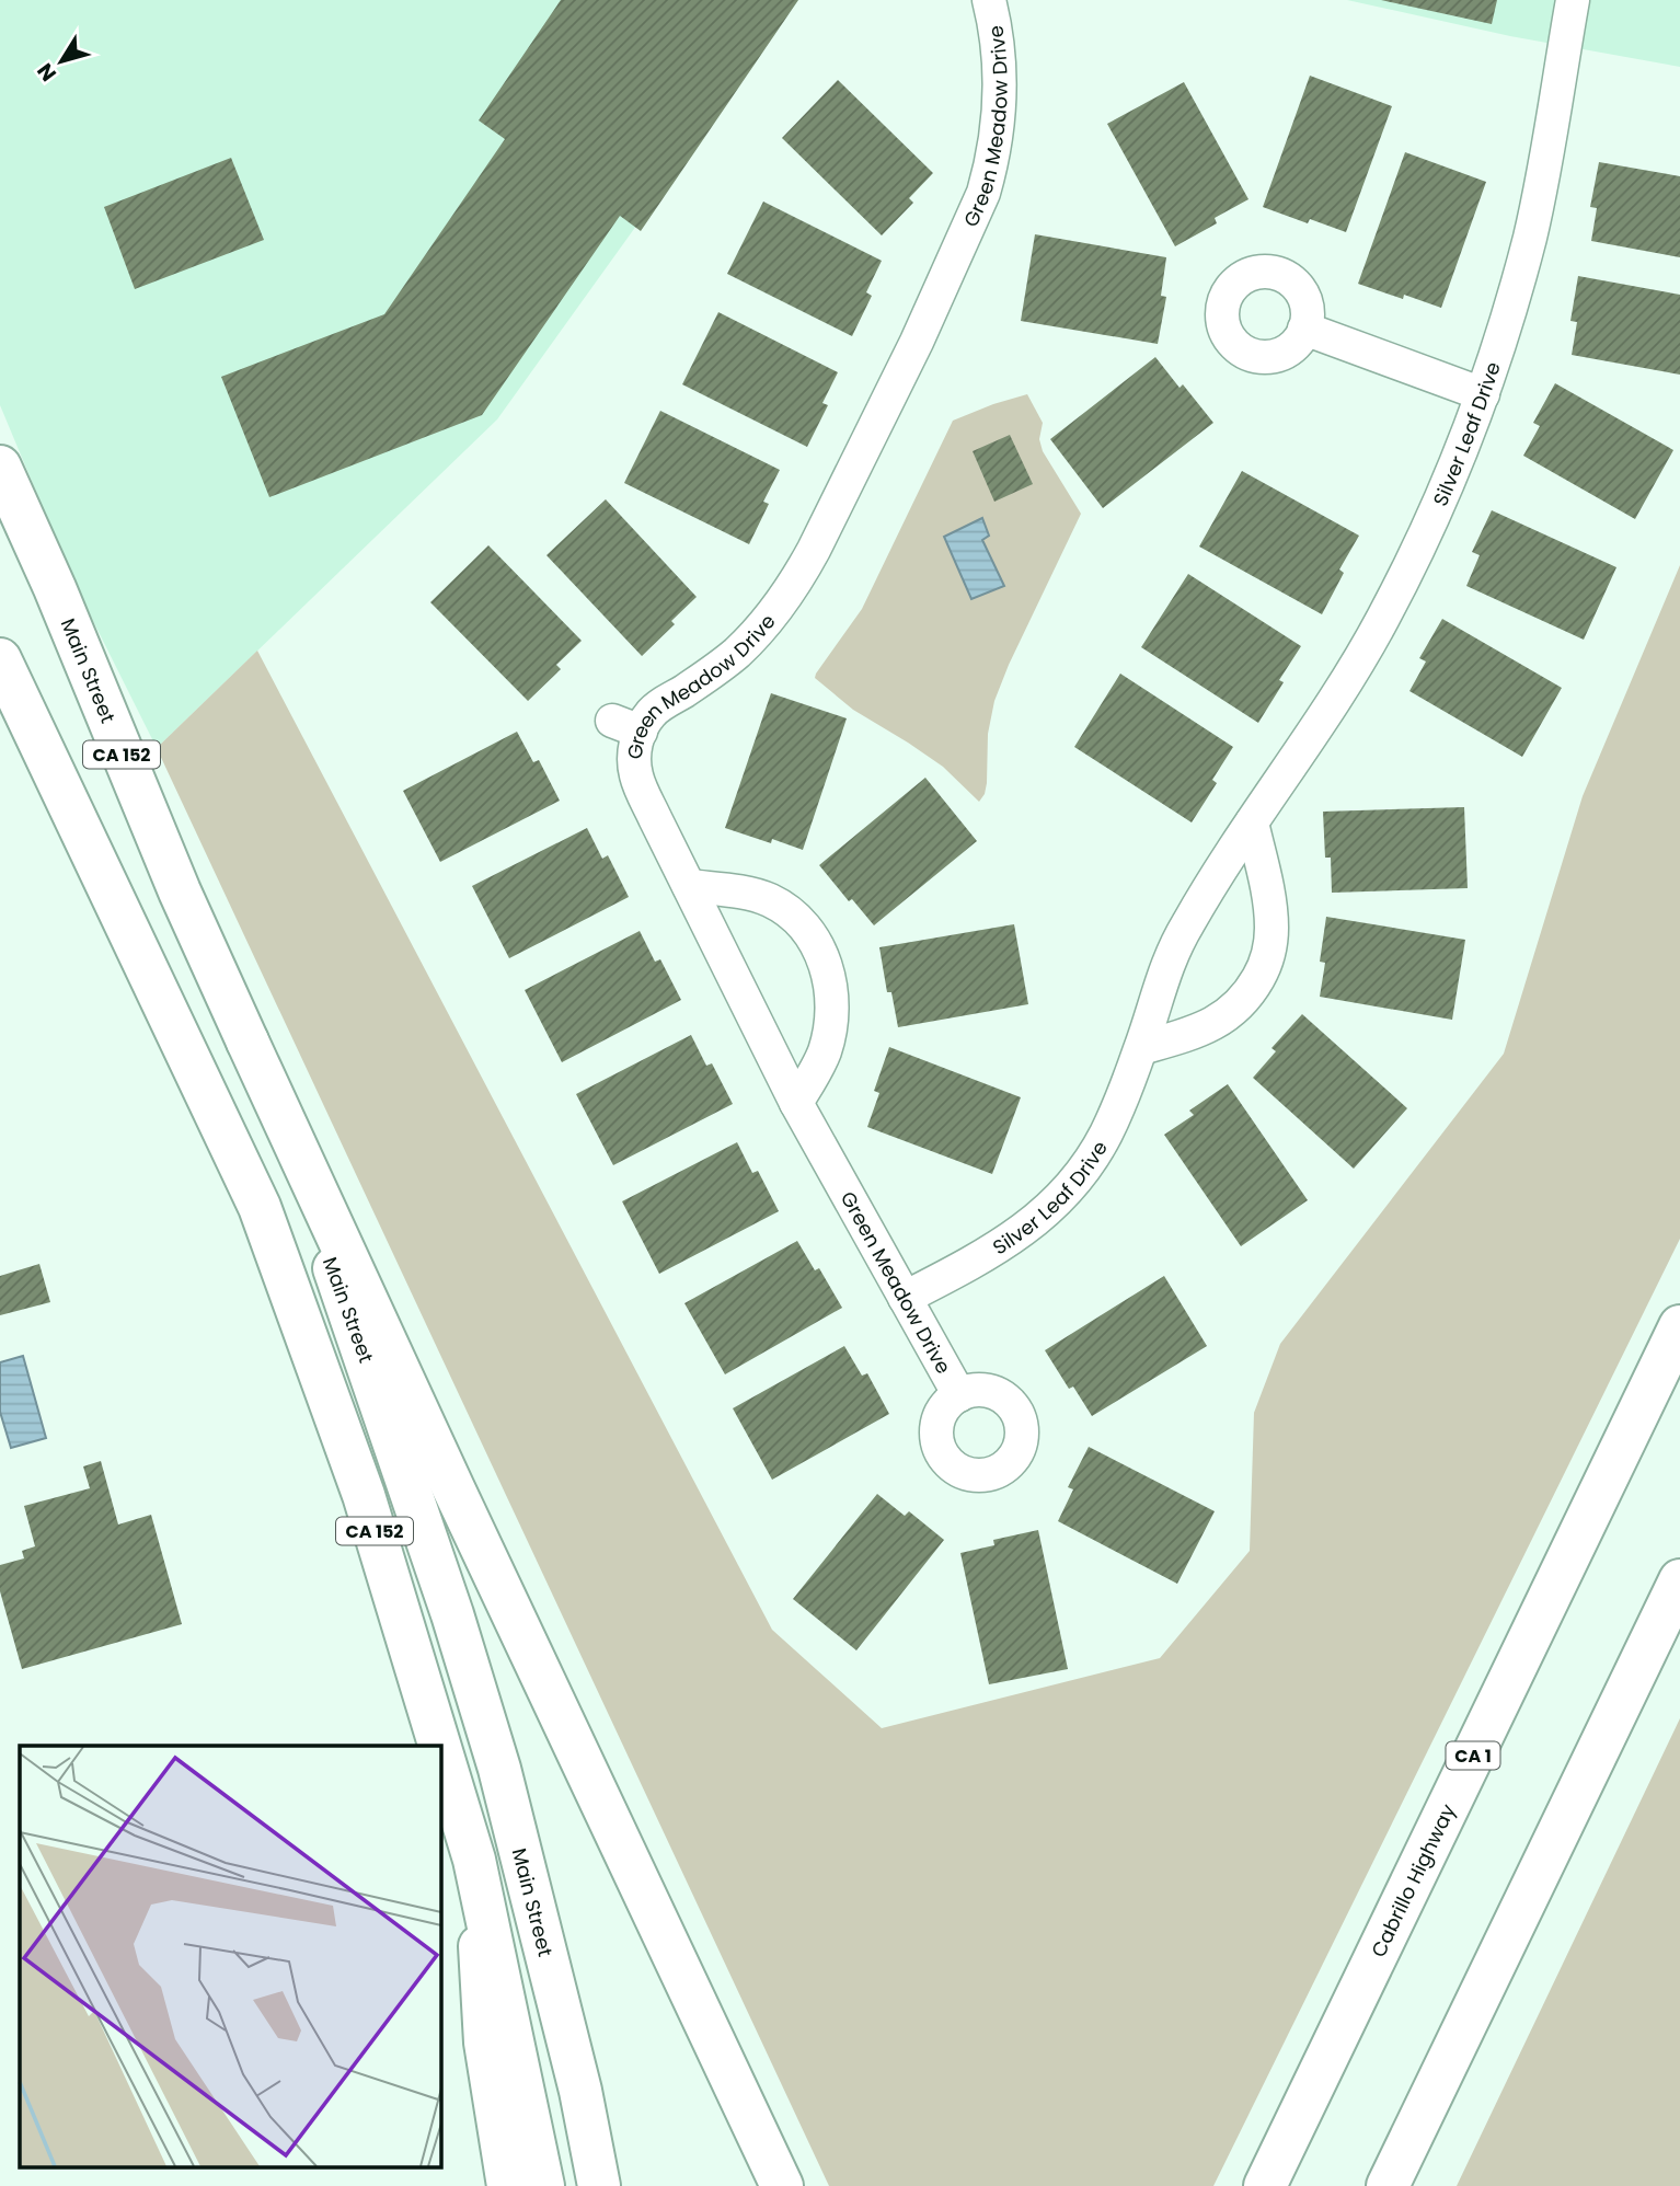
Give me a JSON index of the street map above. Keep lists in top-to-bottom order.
{
  "streets": {
    "main road": [
      "Main Street",
      "CA 152",
      "CA 1",
      "Cabrillo Highway"
    ],
    "street": ["Green Meadow Drive", "Silver Leaf Drive"]
  },
  "crossings": [
    ["Green Meadow Drive", "Silver Leaf Drive"]
  ],
  "north": "bottom left"
}
